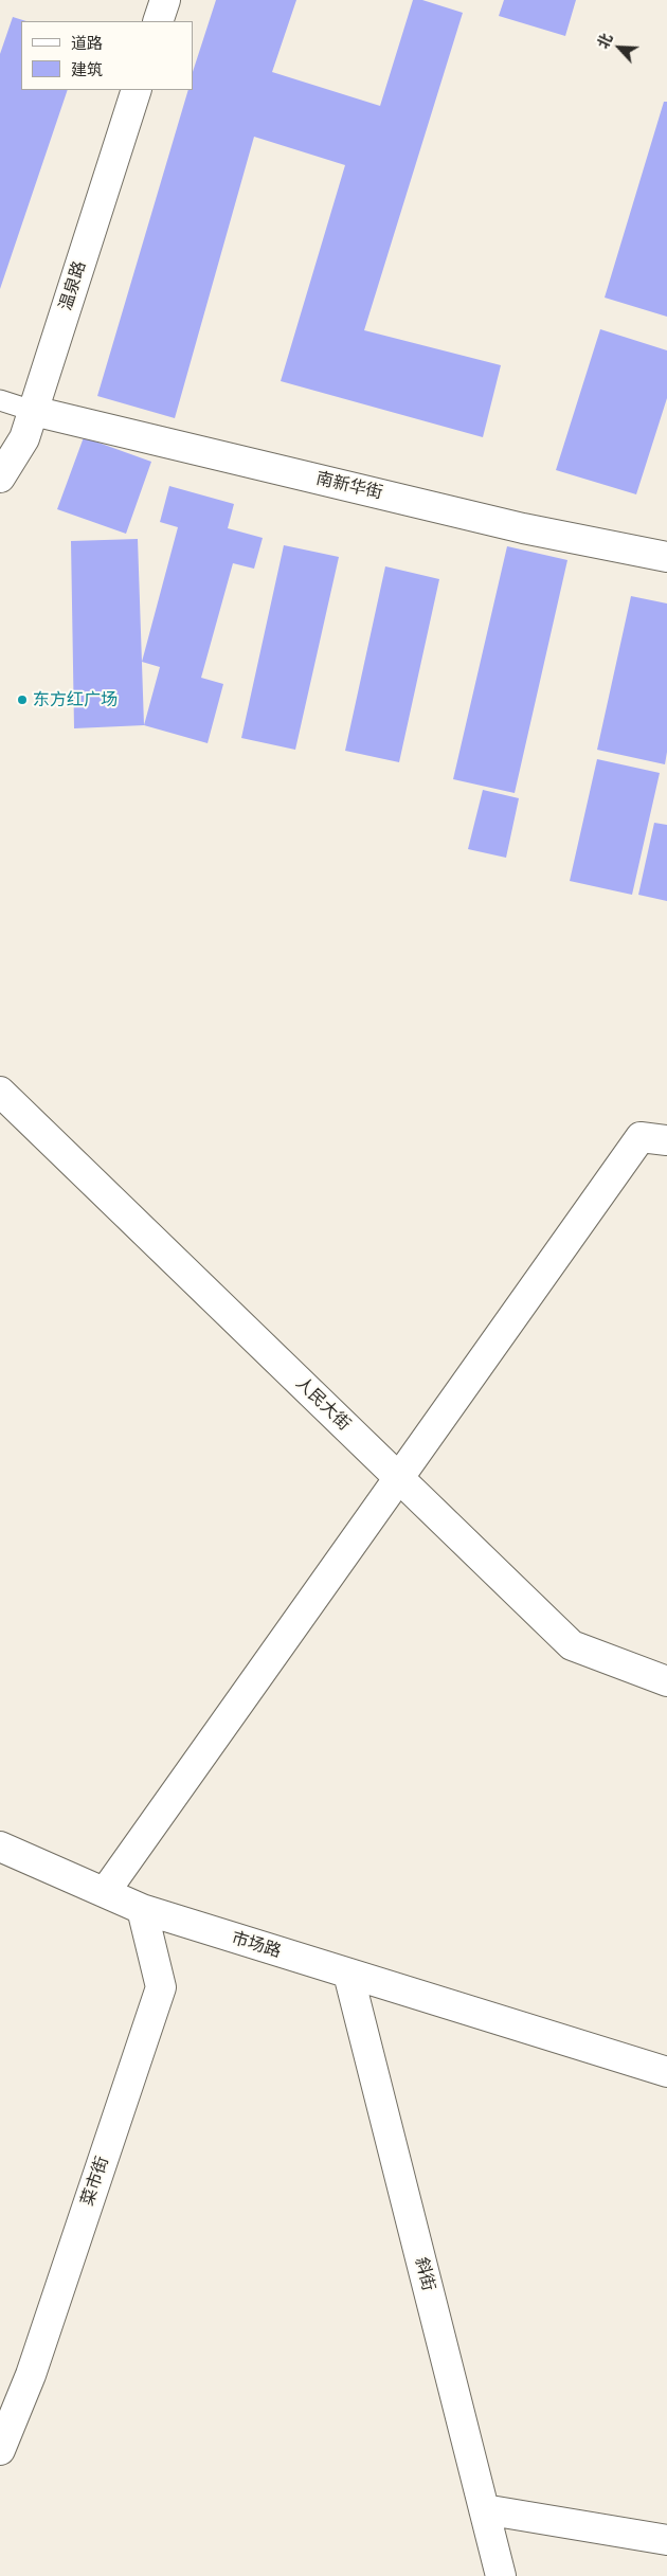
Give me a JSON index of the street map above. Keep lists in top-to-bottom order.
{
  "streets": {
    "street": [
      "温泉路",
      "南新华街",
      "人民大街",
      "市场路",
      "菜市街",
      "斜街"
    ]
  },
  "crossings": [
    ["温泉路", "南新华街"],
    ["市场路", "菜市街"],
    ["市场路", "斜街"]
  ],
  "places": ["东方红广场"],
  "legend": ["道路", "建筑"],
  "north": "top left"
}
